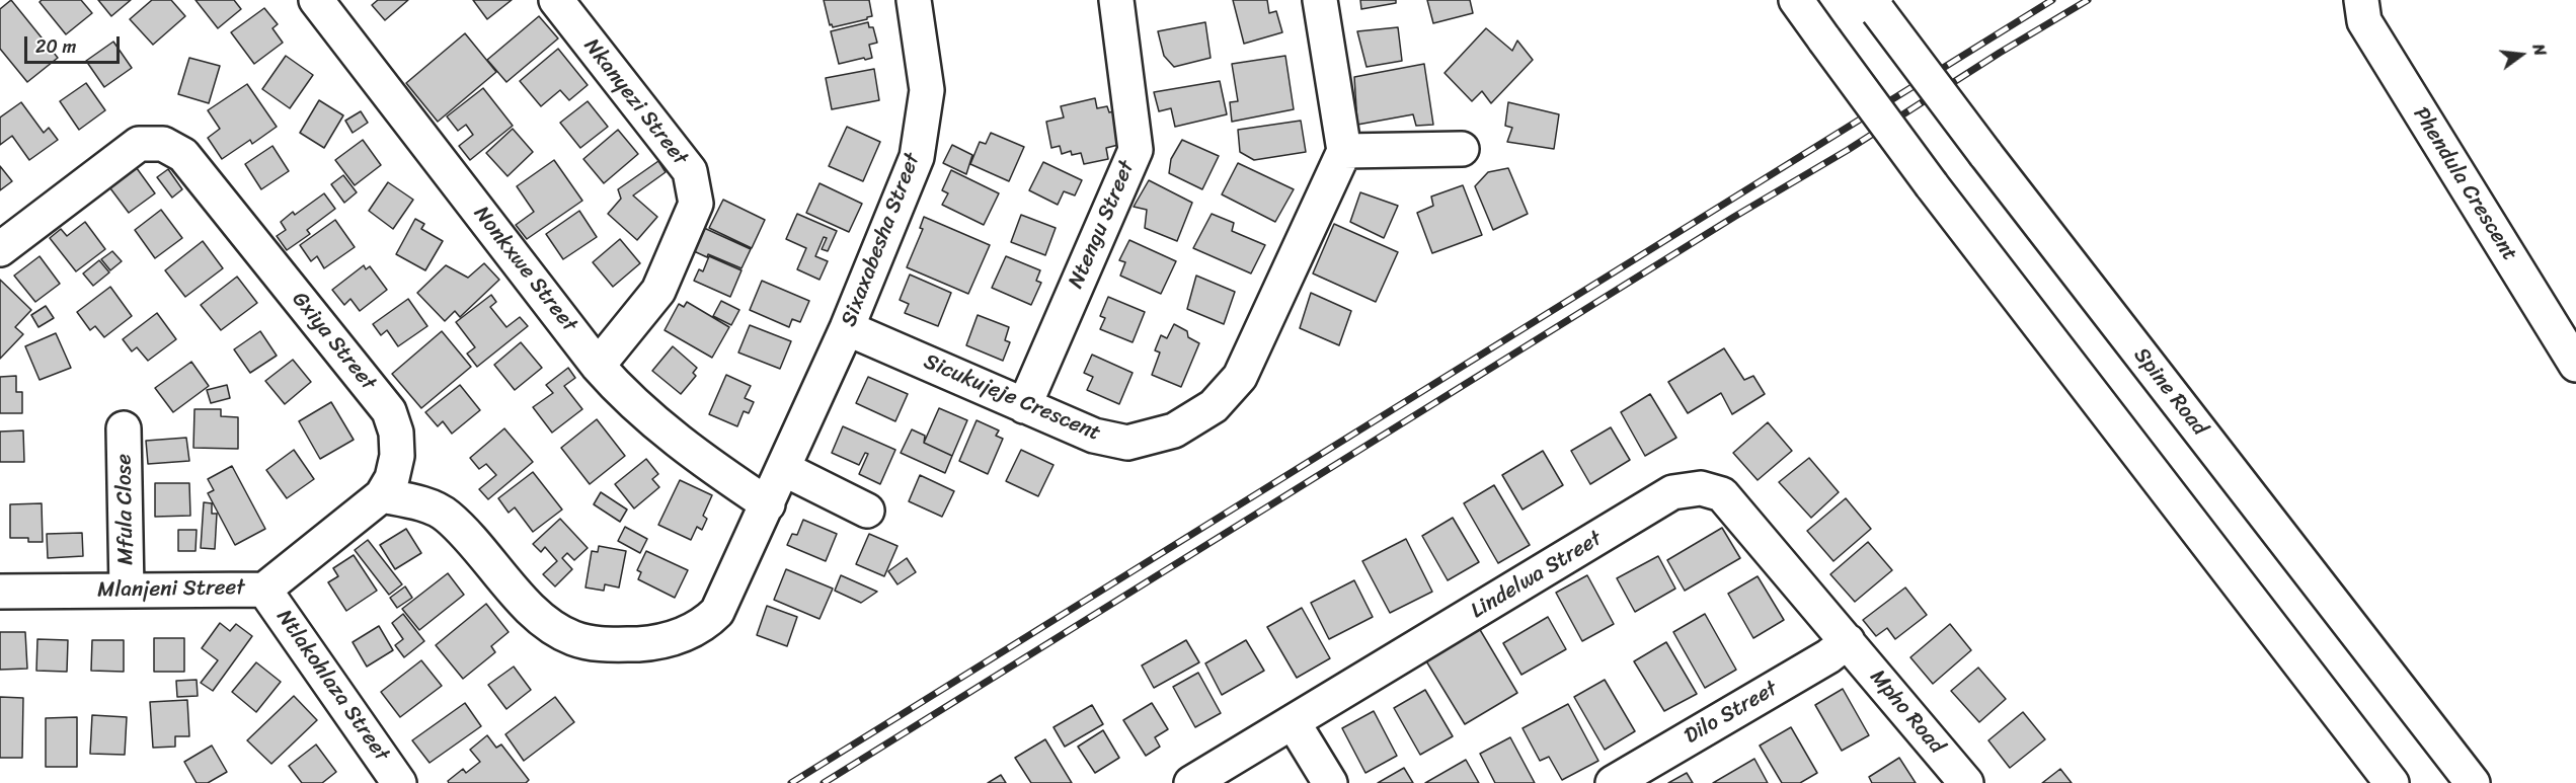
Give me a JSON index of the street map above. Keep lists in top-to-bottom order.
{
  "streets": {
    "street": [
      "Nkanyezi Street",
      "Phendula Crescent",
      "Ntengu Street",
      "Sixaxabesha Street",
      "Nonkxwe Street",
      "Gxiya Street",
      "Spine Road",
      "Sicukujeje Crescent",
      "Mfula Close",
      "Lindelwa Street",
      "Mlanjeni Street",
      "Ntlakohlaza Street",
      "Mpho Road",
      "Dilo Street"
    ]
  },
  "crossings": [
    ["Nkanyezi Street", "Nonkxwe Street"],
    ["Ntengu Street", "Sicukujeje Crescent"],
    ["Sixaxabesha Street", "Nonkxwe Street"],
    ["Sixaxabesha Street", "Gxiya Street"],
    ["Sixaxabesha Street", "Sicukujeje Crescent"],
    ["Sixaxabesha Street", "Mlanjeni Street"],
    ["Gxiya Street", "Mlanjeni Street"],
    ["Mfula Close", "Mlanjeni Street"],
    ["Lindelwa Street", "Mpho Road"],
    ["Lindelwa Street", "Dilo Street"],
    ["Mlanjeni Street", "Ntlakohlaza Street"],
    ["Mpho Road", "Dilo Street"]
  ],
  "scale_bar": "20 m",
  "north": "right"
}
